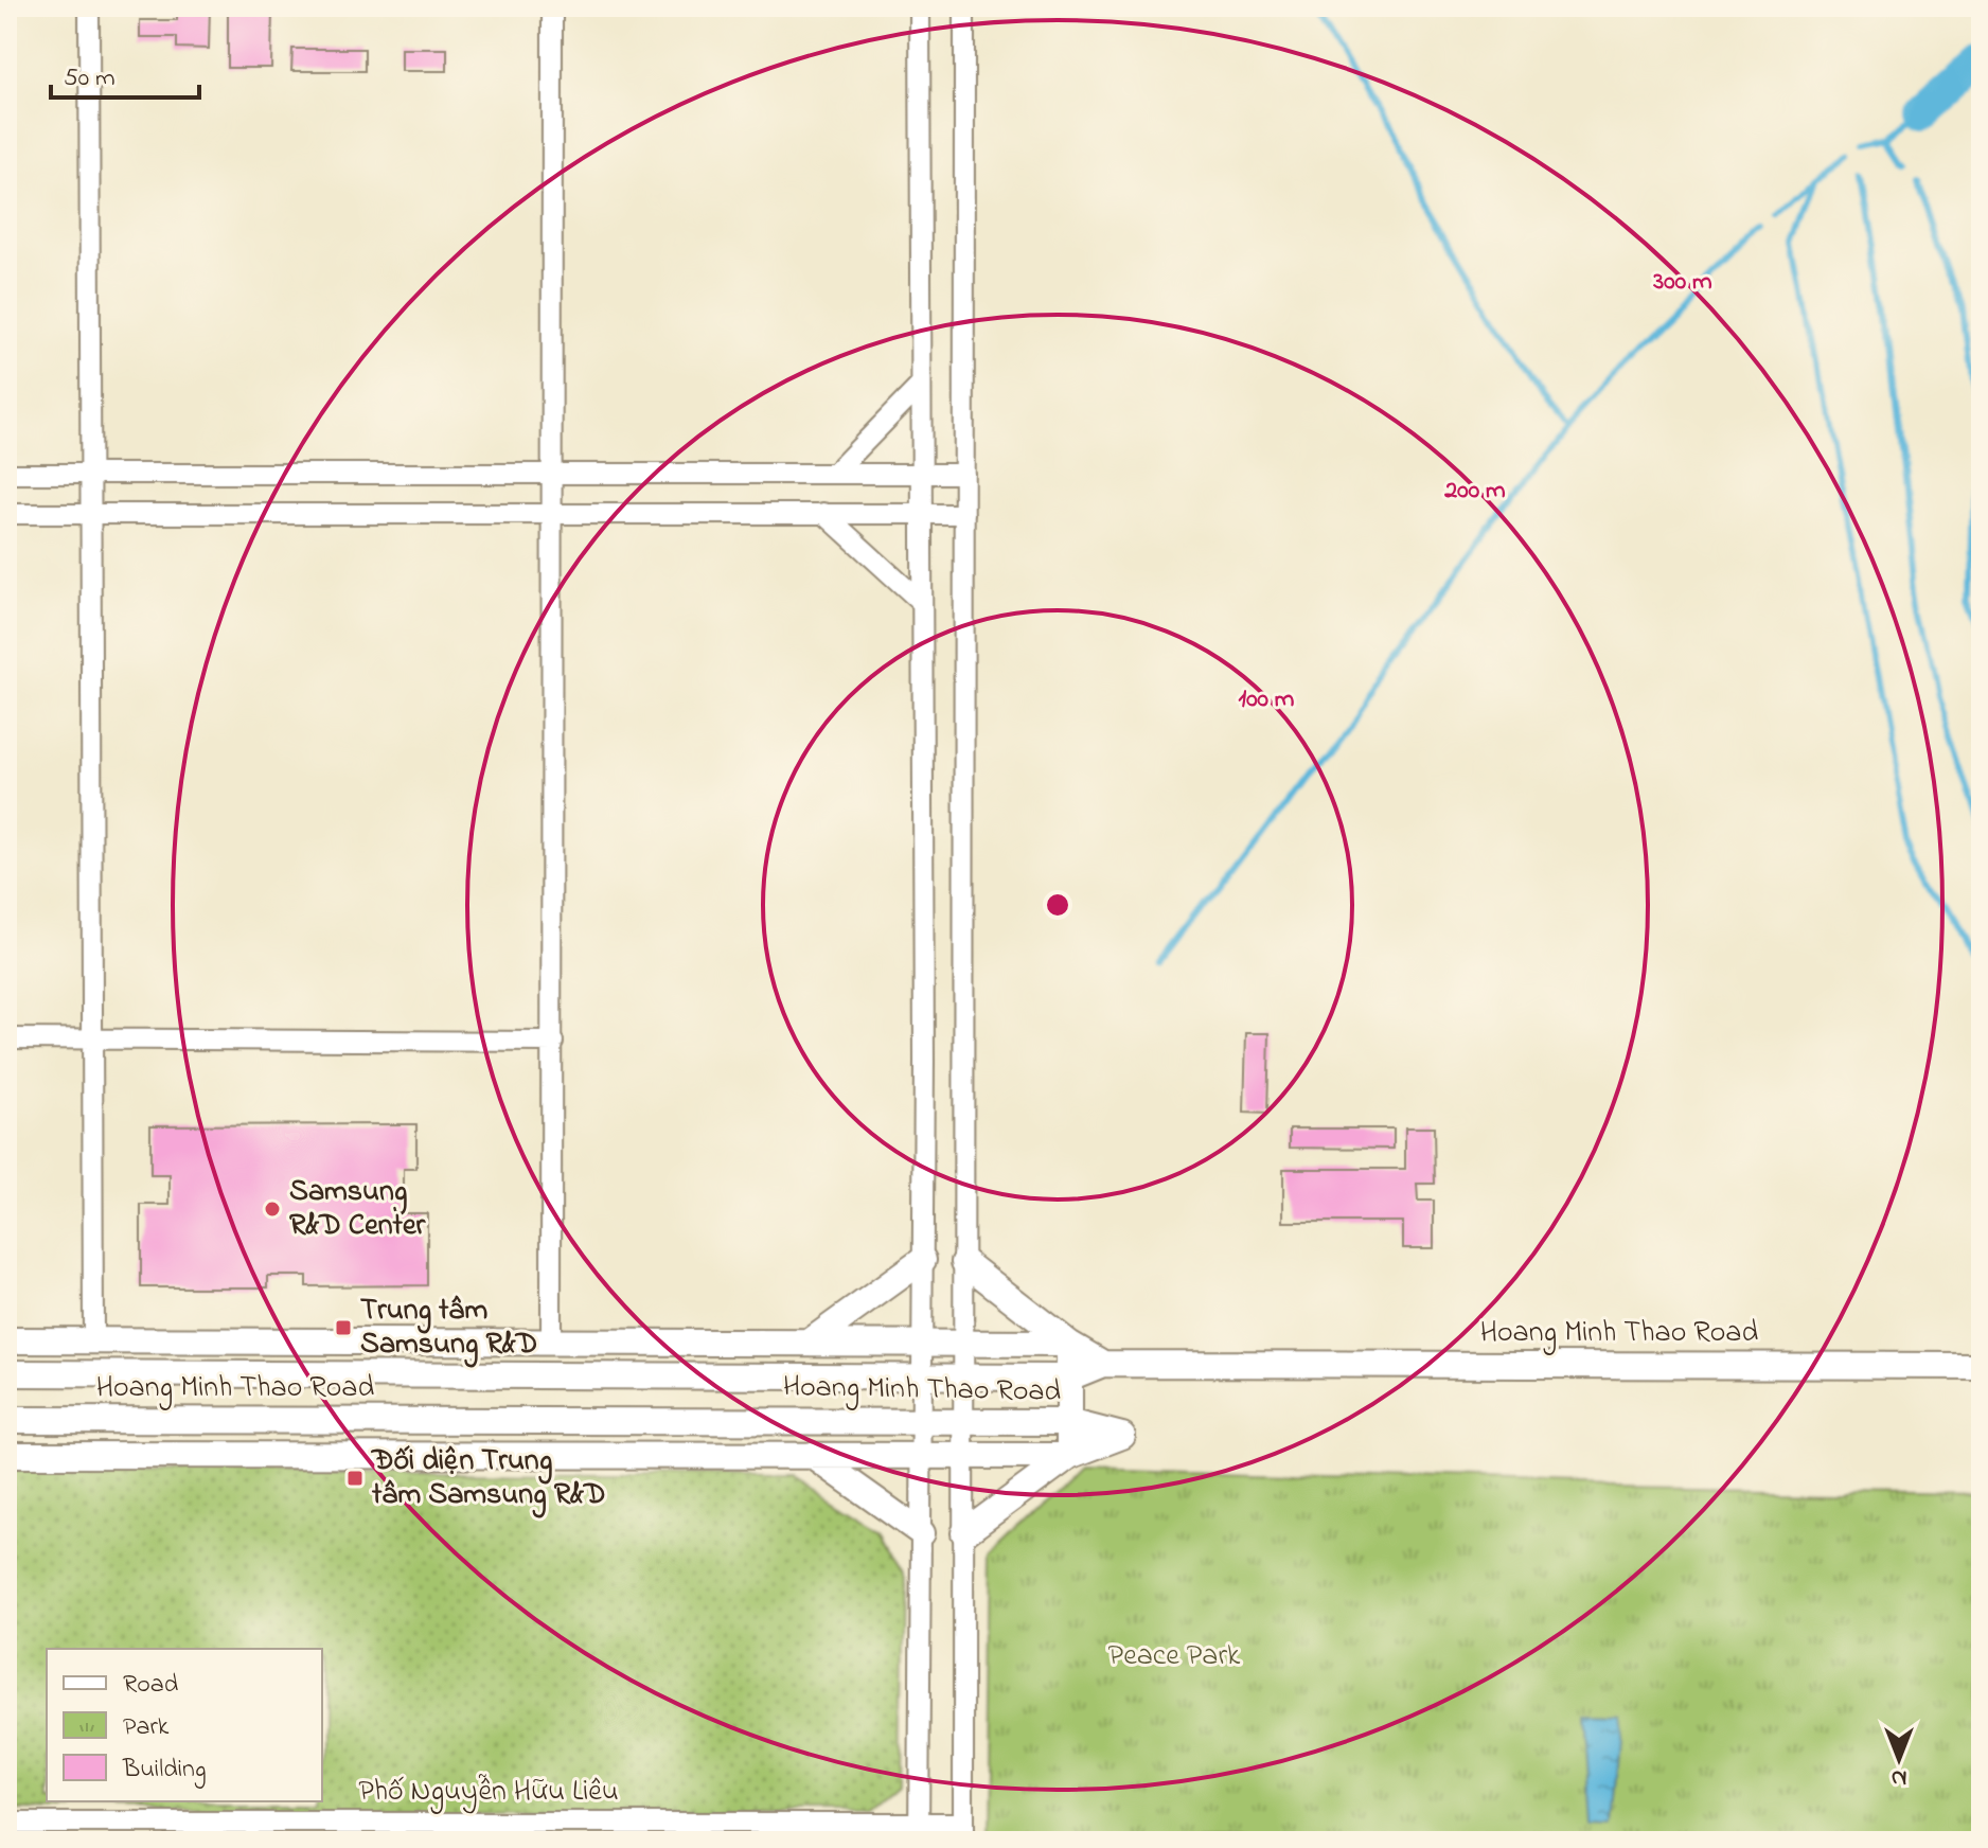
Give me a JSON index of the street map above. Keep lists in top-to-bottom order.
{
  "streets": {
    "main road": ["Hoang Minh Thao Road"],
    "street": ["Phố Nguyễn Hữu Liêu"]
  },
  "parks": ["Peace Park"],
  "places": {
    "other": ["Samsung R&D Center"],
    "transit": ["Trung tâm Samsung R&D", "Đối diện Trung tâm Samsung R&D"]
  },
  "legend": ["Road", "Park", "Building"],
  "scale_bar": "50 m",
  "north": "bottom",
  "rings": ["300 m", "200 m", "100 m"]
}
